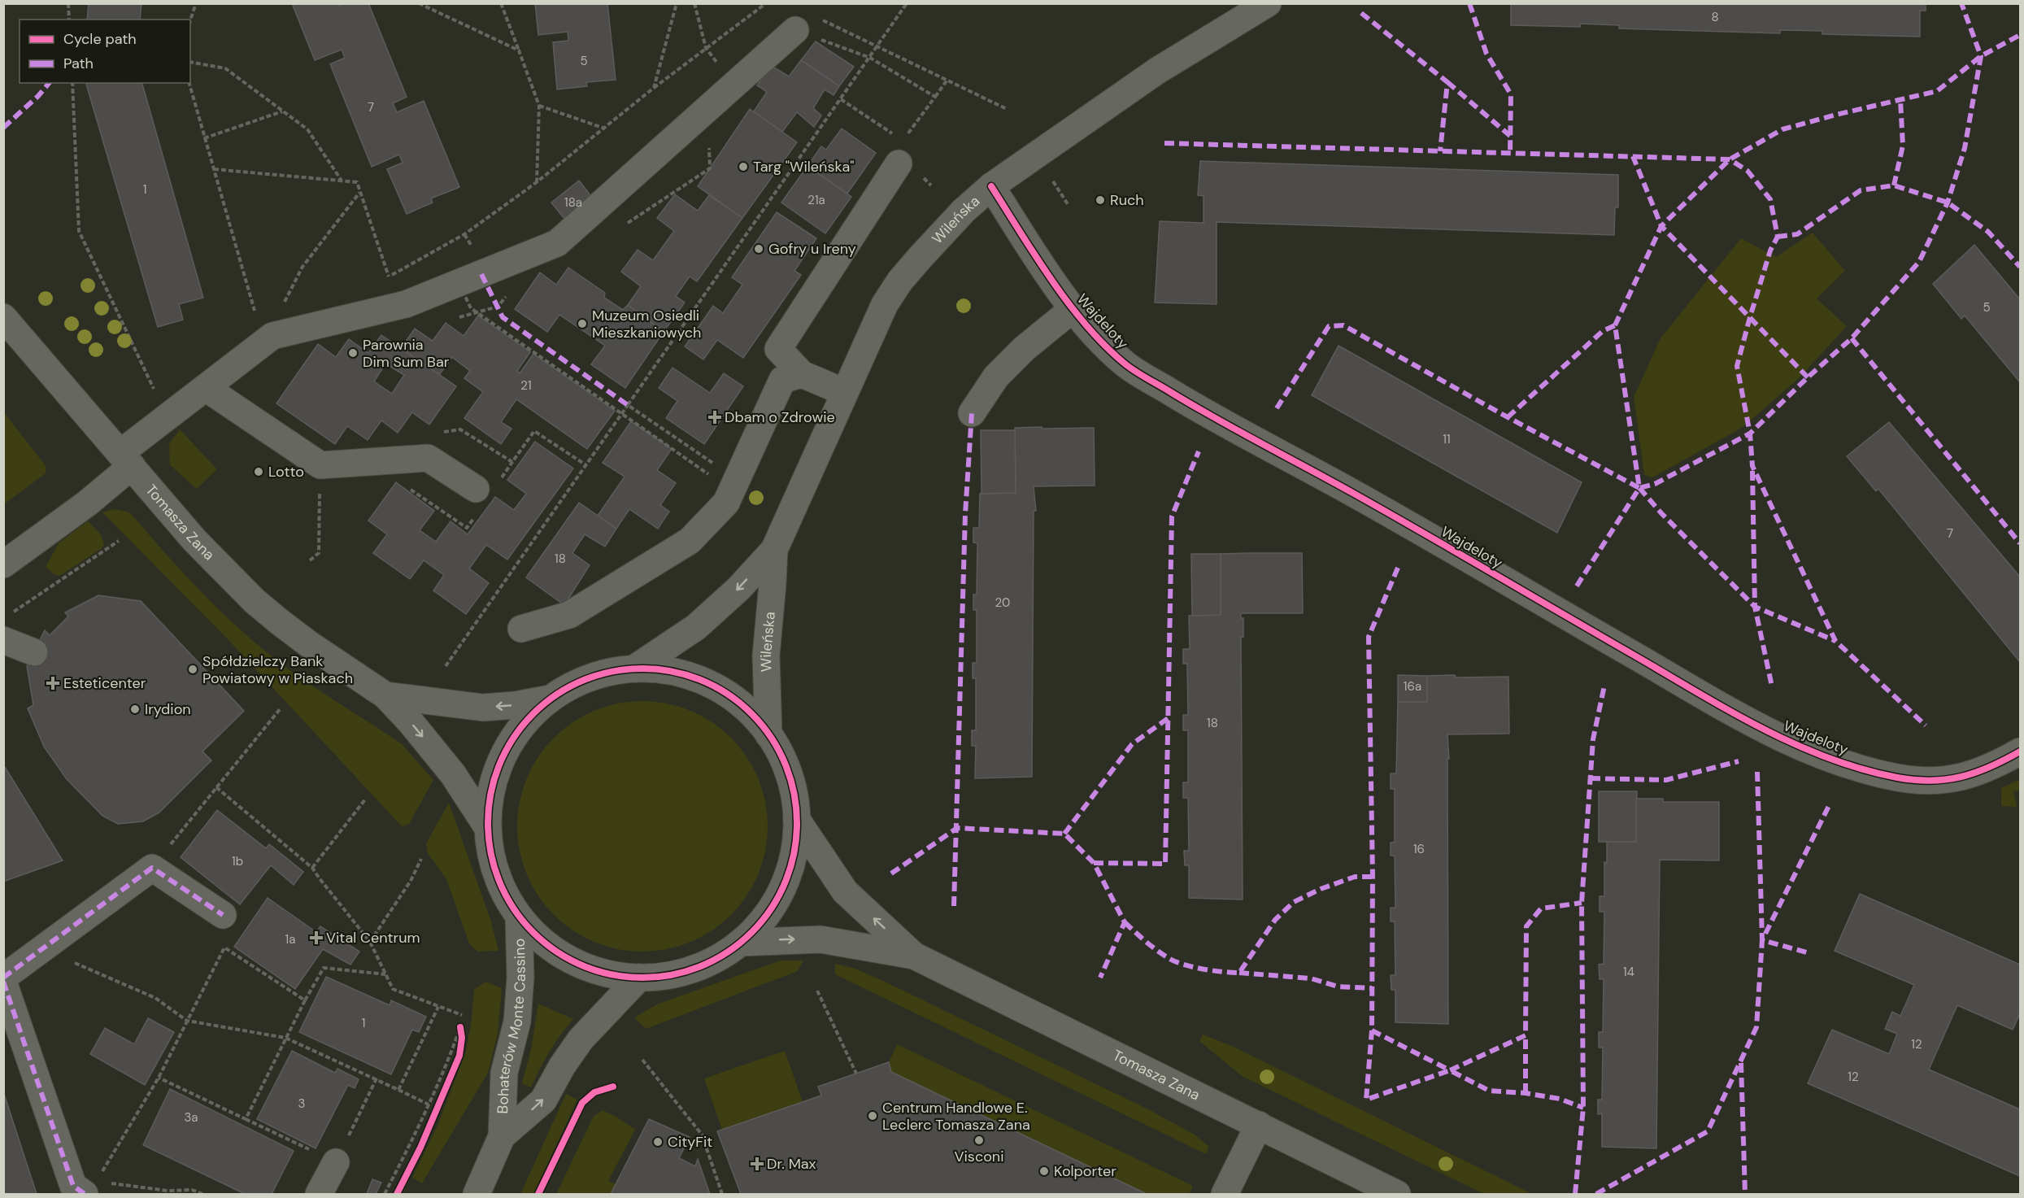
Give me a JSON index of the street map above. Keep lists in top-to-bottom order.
{
  "streets": {
    "street": [
      "Wileńska",
      "Wajdeloty",
      "Tomasza Zana",
      "Bohaterów Monte Cassino"
    ]
  },
  "crossings": [
    ["Wileńska", "Wajdeloty"]
  ],
  "one_way": ["Bohaterów Monte Cassino"],
  "places": {
    "other": [
      "Targ \"Wileńska\"",
      "Ruch",
      "Gofry u Ireny",
      "Muzeum Osiedli Mieszkaniowych",
      "Parownia Dim Sum Bar",
      "Lotto",
      "Spółdzielczy Bank Powiatowy w Piaskach",
      "Irydion",
      "Centrum Handlowe E. Leclerc Tomasza Zana",
      "Visconi",
      "CityFit",
      "Kolporter"
    ],
    "health": [
      "Dbam o Zdrowie",
      "Esteticenter",
      "Vital Centrum",
      "Dr. Max"
    ]
  },
  "house_numbers": [
    "8",
    "5",
    "7",
    "1",
    "21a",
    "18a",
    "5",
    "21",
    "11",
    "7",
    "18",
    "20",
    "16a",
    "18",
    "16",
    "1b",
    "1a",
    "14",
    "1",
    "12",
    "12",
    "3",
    "3a"
  ],
  "legend": ["Cycle path", "Path"]
}
